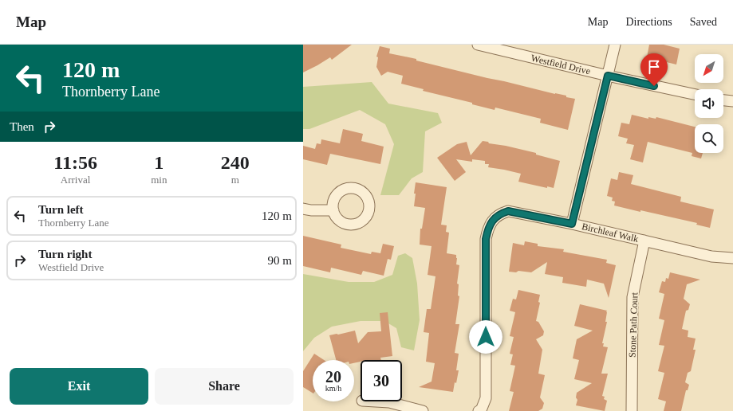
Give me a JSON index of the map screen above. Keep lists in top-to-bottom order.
{
  "streets": {
    "street": ["Westfield Drive", "Birchleaf Walk", "Stone Path Court"]
  },
  "crossings": [
    ["Birchleaf Walk", "Stone Path Court"]
  ],
  "north": "bottom left",
  "page": {
    "header": "Map",
    "nav": ["Map", "Directions", "Saved"],
    "turn": ["120 m", "Thornberry Lane"],
    "then": "Then",
    "eta": [
      "11:56",
      "Arrival",
      "1",
      "min",
      "240",
      "m"
    ],
    "list": [
      {
        "name": "Turn left",
        "note": "Thornberry Lane",
        "value": "120 m"
      },
      {
        "name": "Turn right",
        "note": "Westfield Drive",
        "value": "90 m"
      }
    ],
    "speed": "20 km/h",
    "limit": "30",
    "buttons": ["Exit", "Share"]
  }
}
